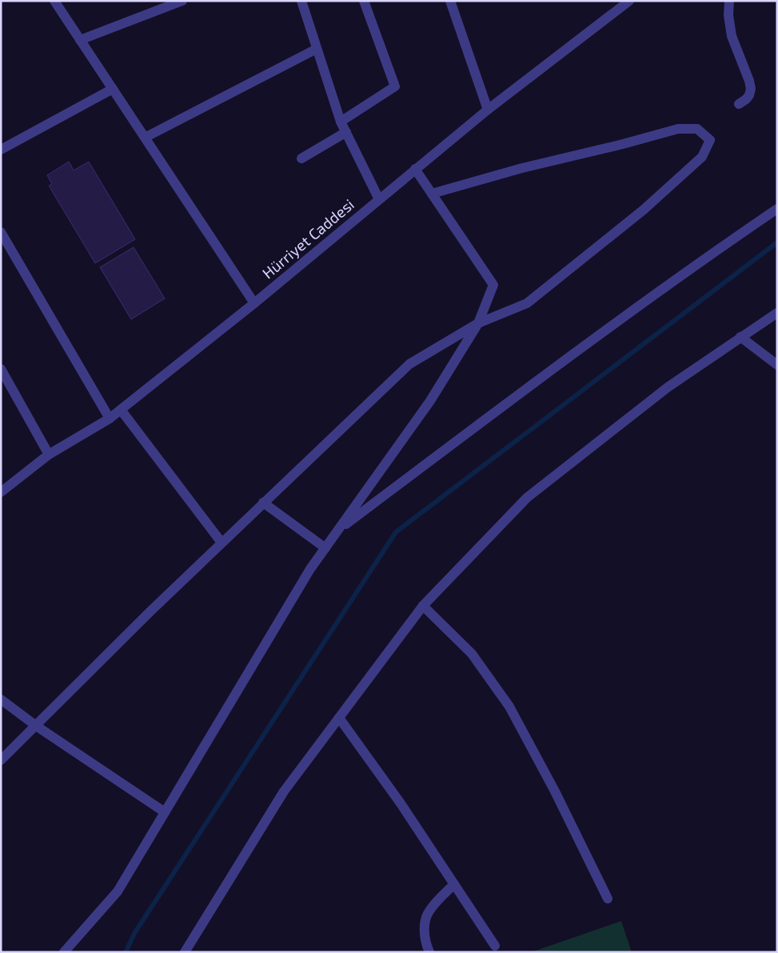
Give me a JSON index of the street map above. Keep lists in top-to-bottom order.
{
  "streets": {
    "street": ["Hürriyet Caddesi"]
  }
}
